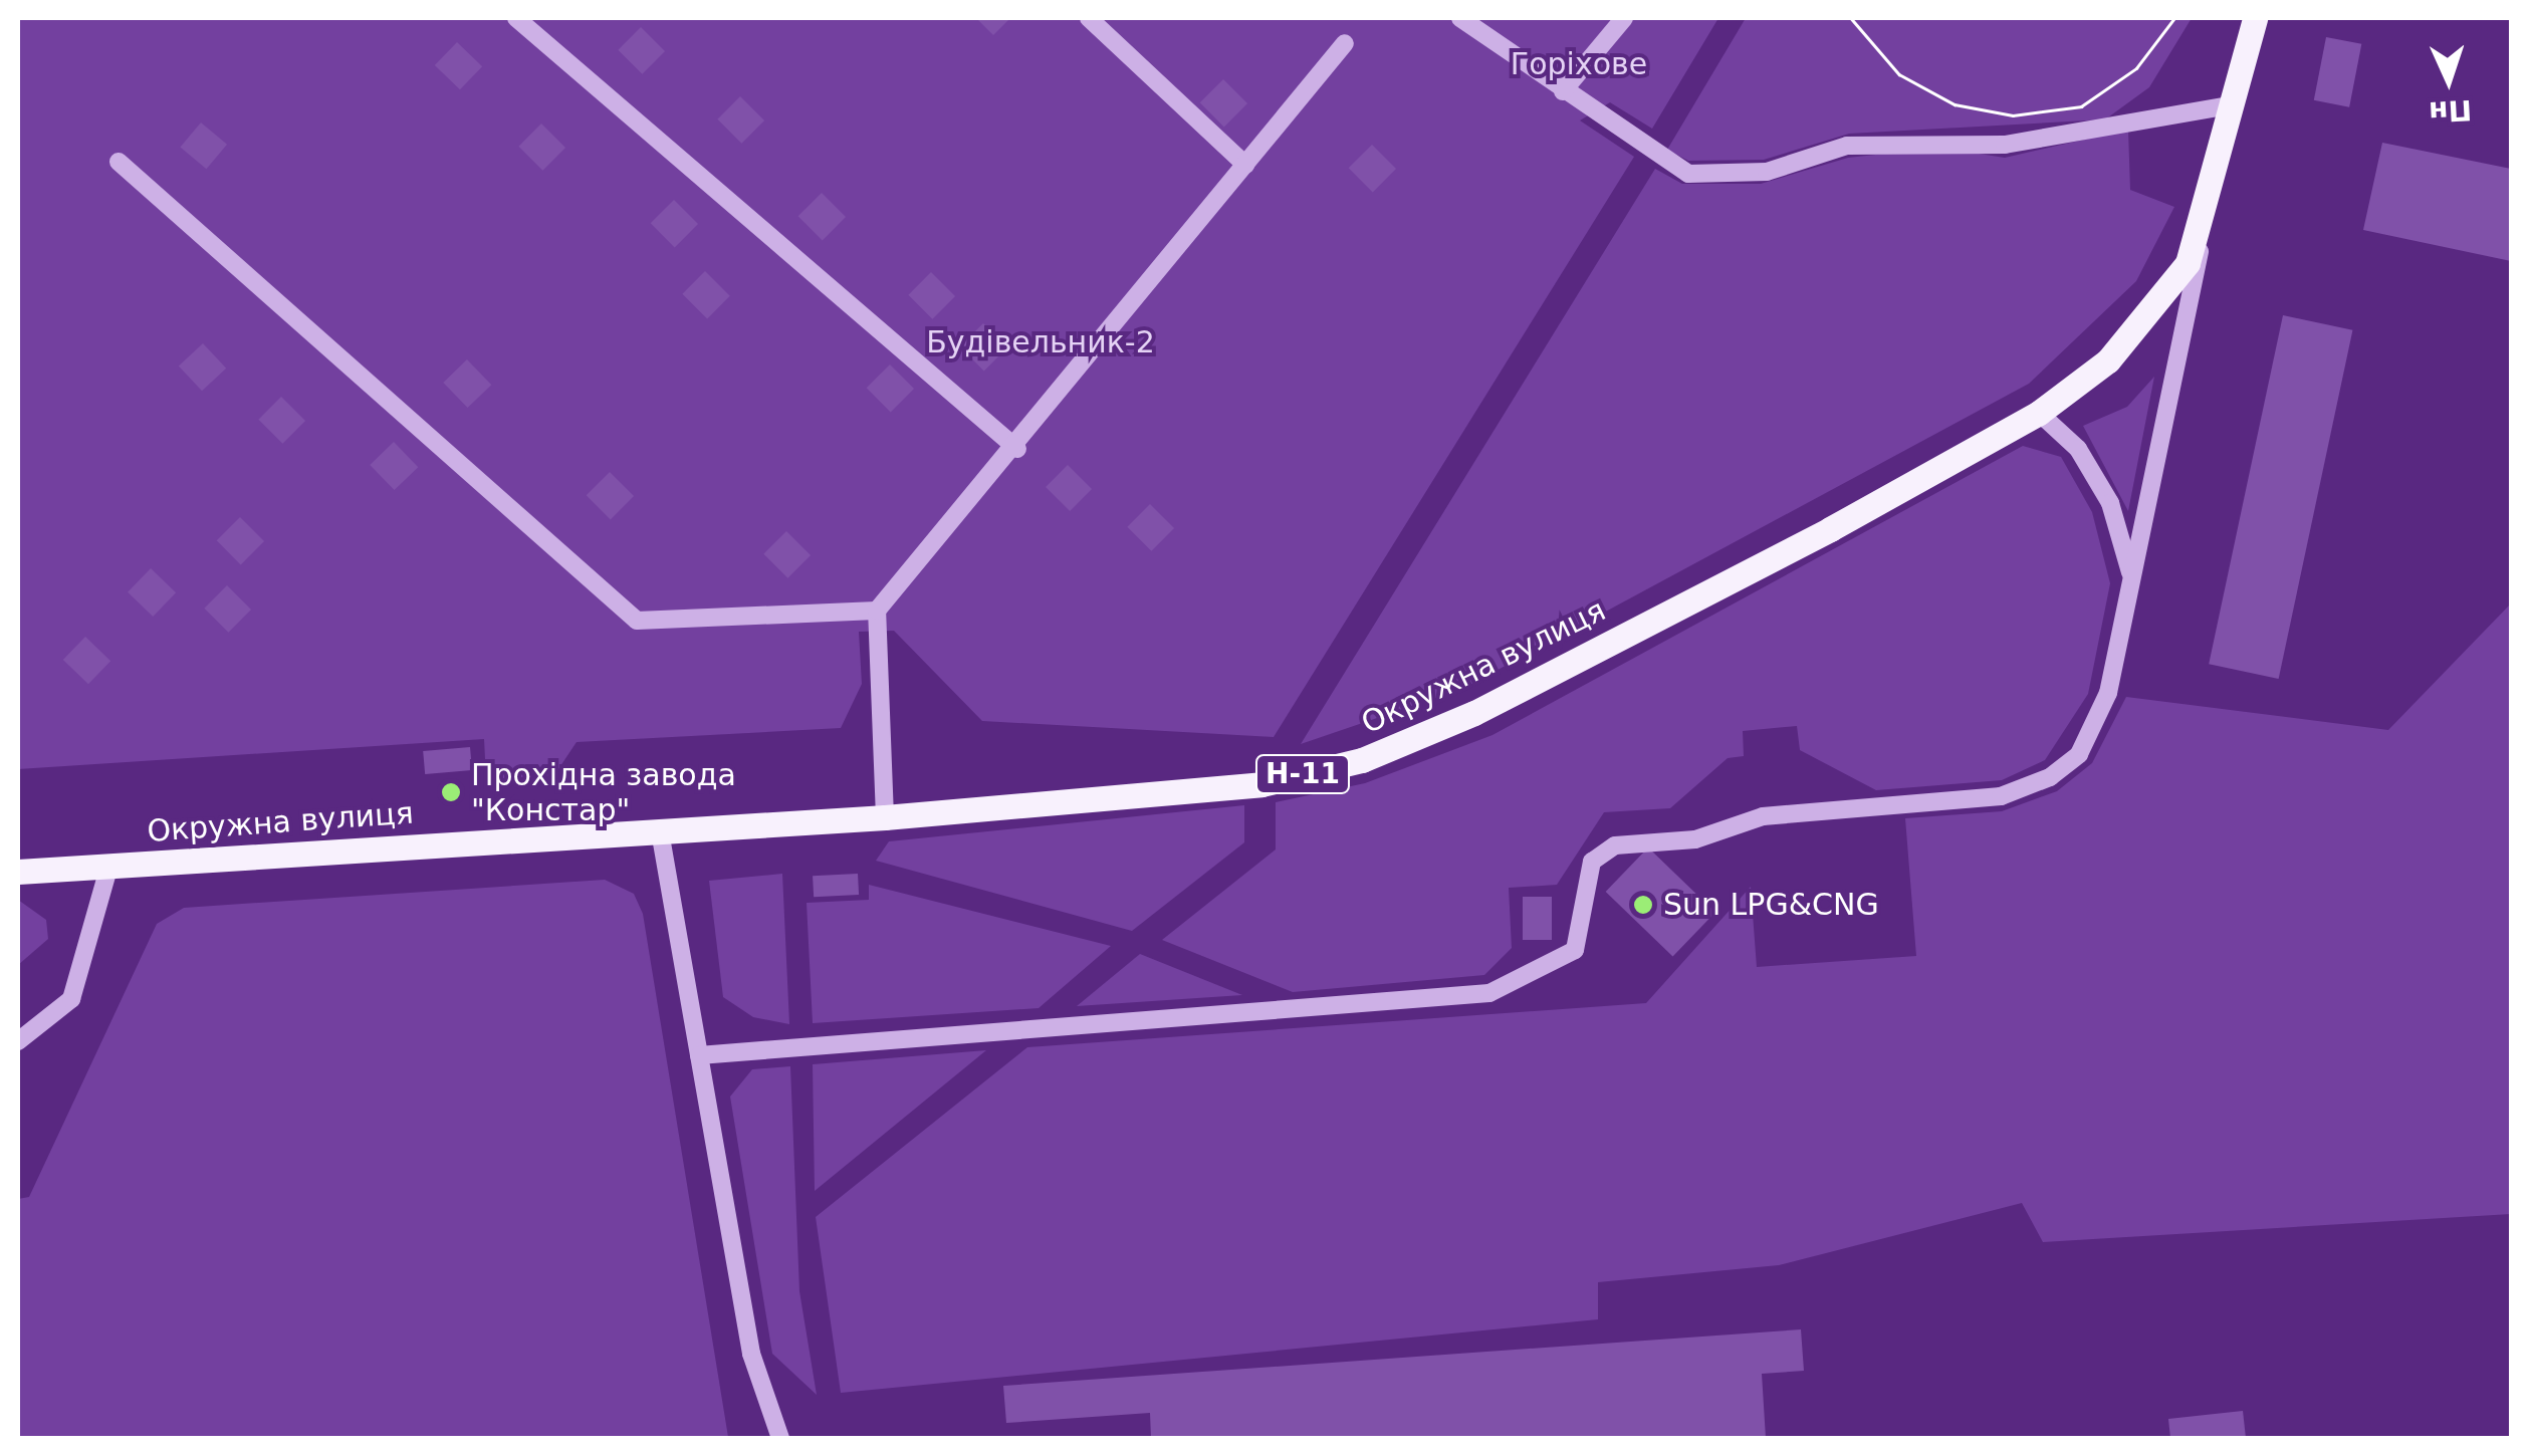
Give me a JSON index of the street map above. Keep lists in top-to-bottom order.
{
  "streets": {
    "main road": ["Окружна вулиця", "Н-11"]
  },
  "parks": ["Горіхове", "Будівельник-2"],
  "places": ["Прохідна завода \"Констар\"", "Sun LPG&CNG"],
  "north": "bottom"
}
